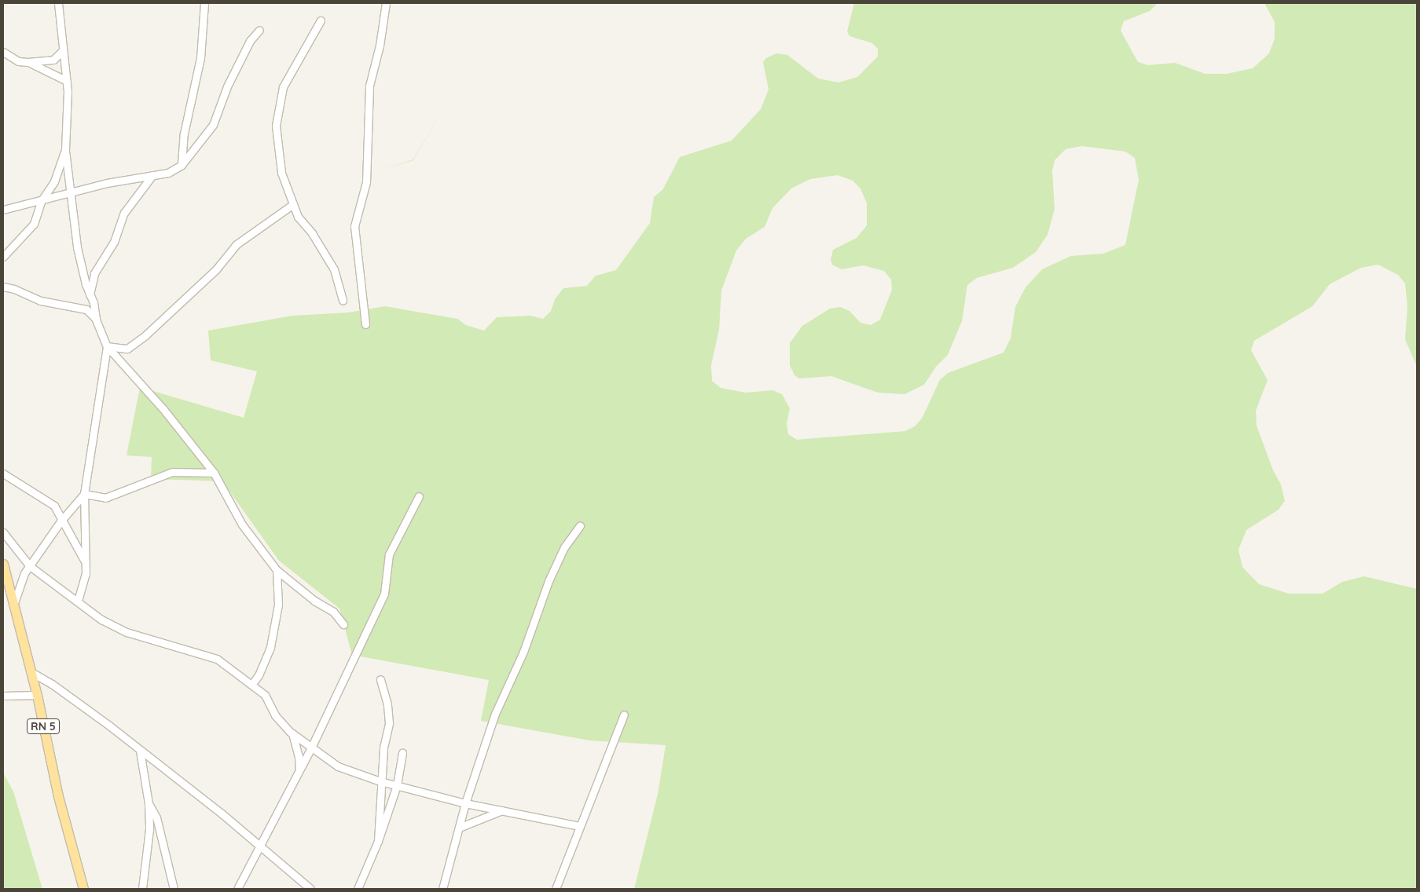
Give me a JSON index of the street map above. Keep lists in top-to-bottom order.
{
  "streets": {
    "main road": ["RN 5"]
  }
}
